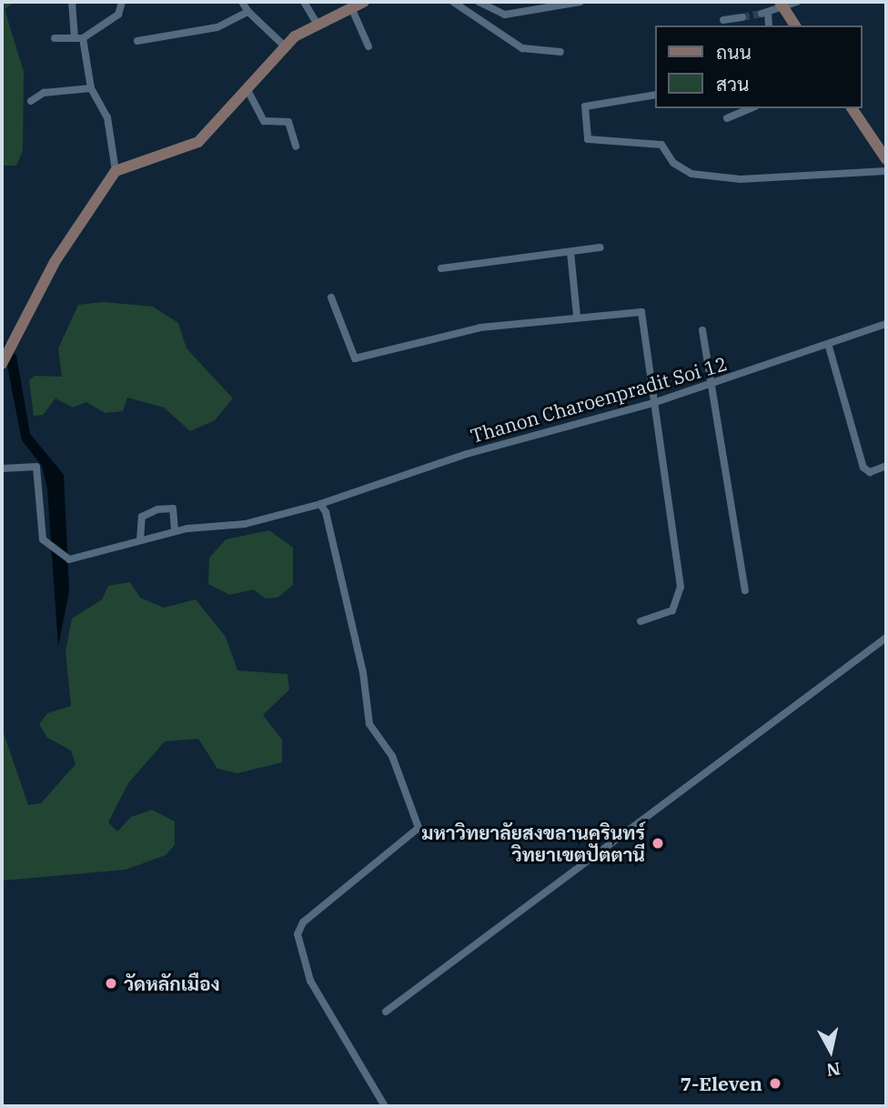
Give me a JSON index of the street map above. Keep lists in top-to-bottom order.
{
  "streets": {
    "street": ["Thanon Charoenpradit Soi 12"]
  },
  "places": ["มหาวิทยาลัยสงขลานครินทร์ วิทยาเขตปัตตานี", "วัดหลักเมือง", "7-Eleven"],
  "legend": ["ถนน", "สวน"],
  "north": "bottom"
}
